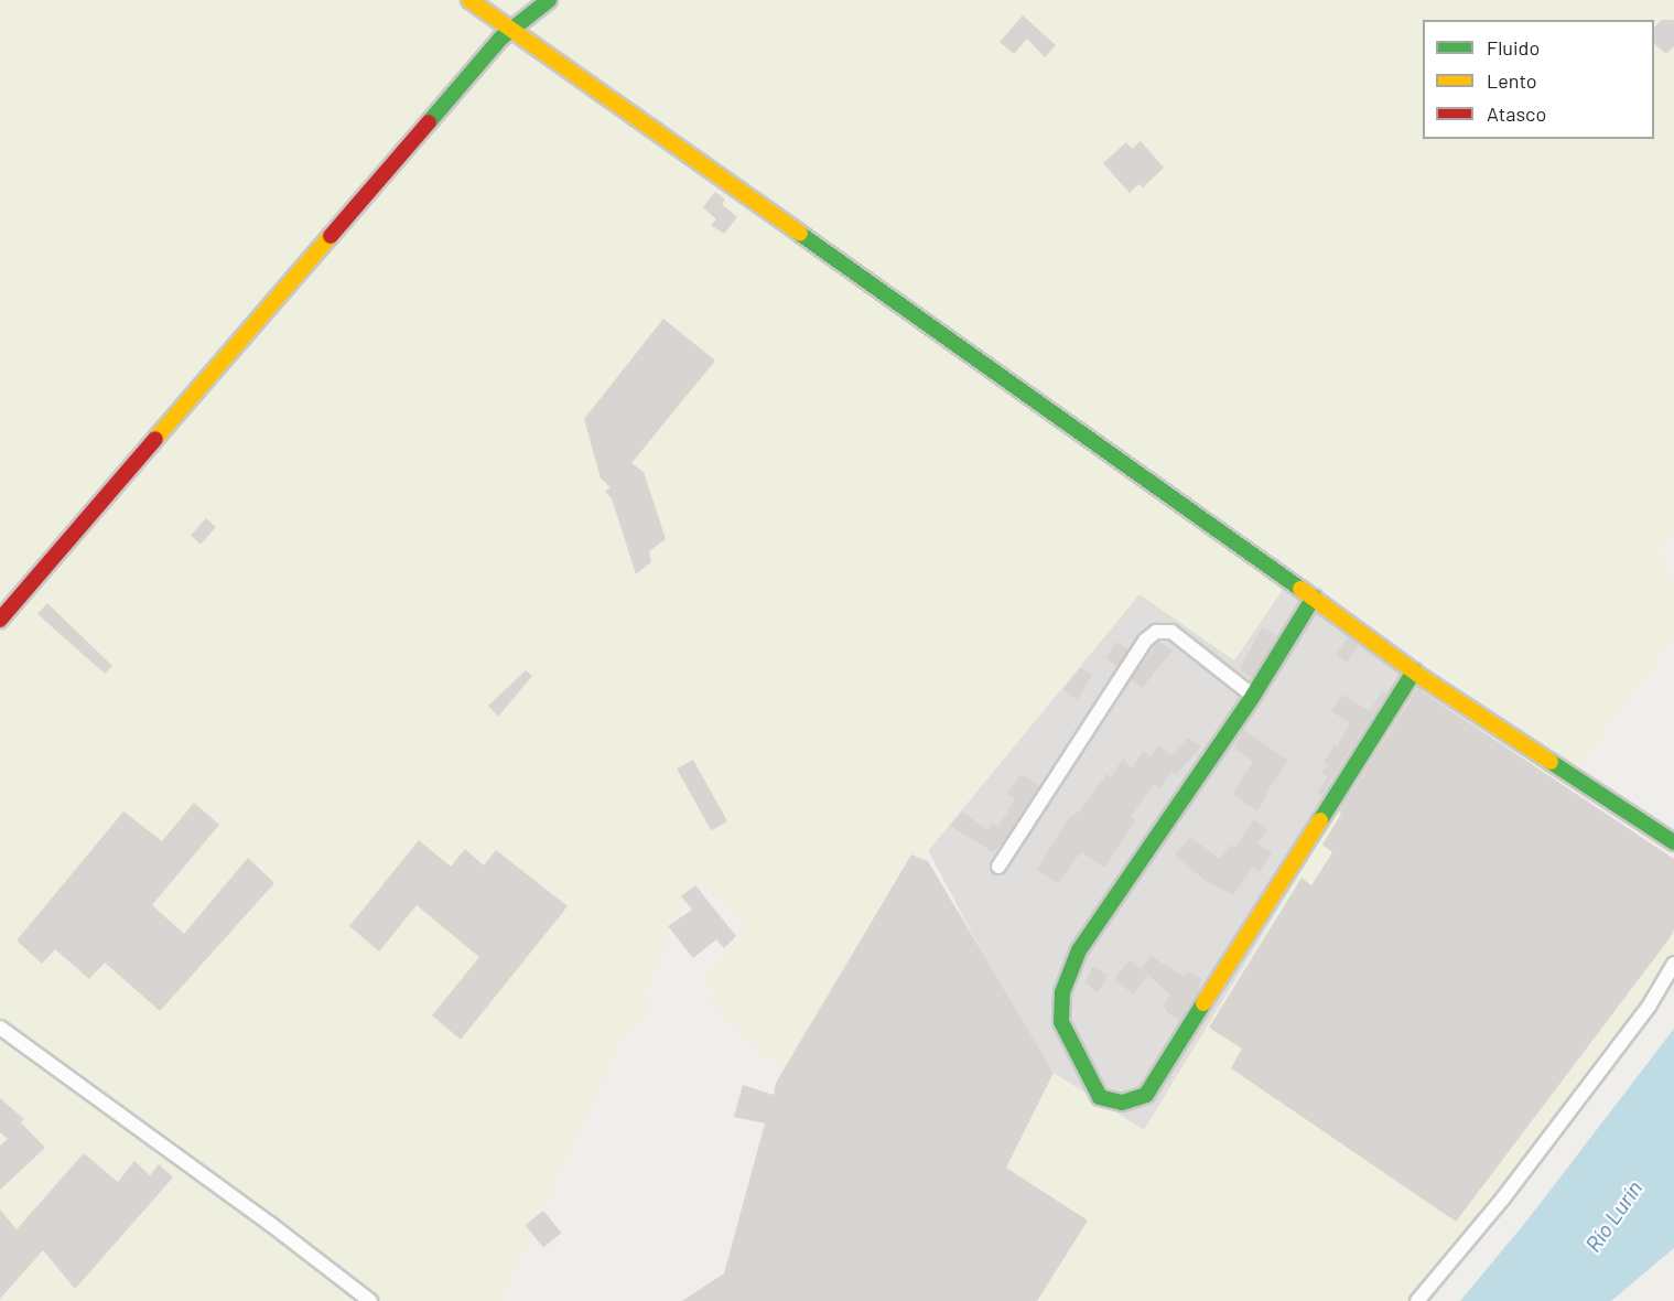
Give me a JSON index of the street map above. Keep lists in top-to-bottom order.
{
  "water": ["Río Lurín"],
  "legend": ["Fluido", "Lento", "Atasco"]
}
